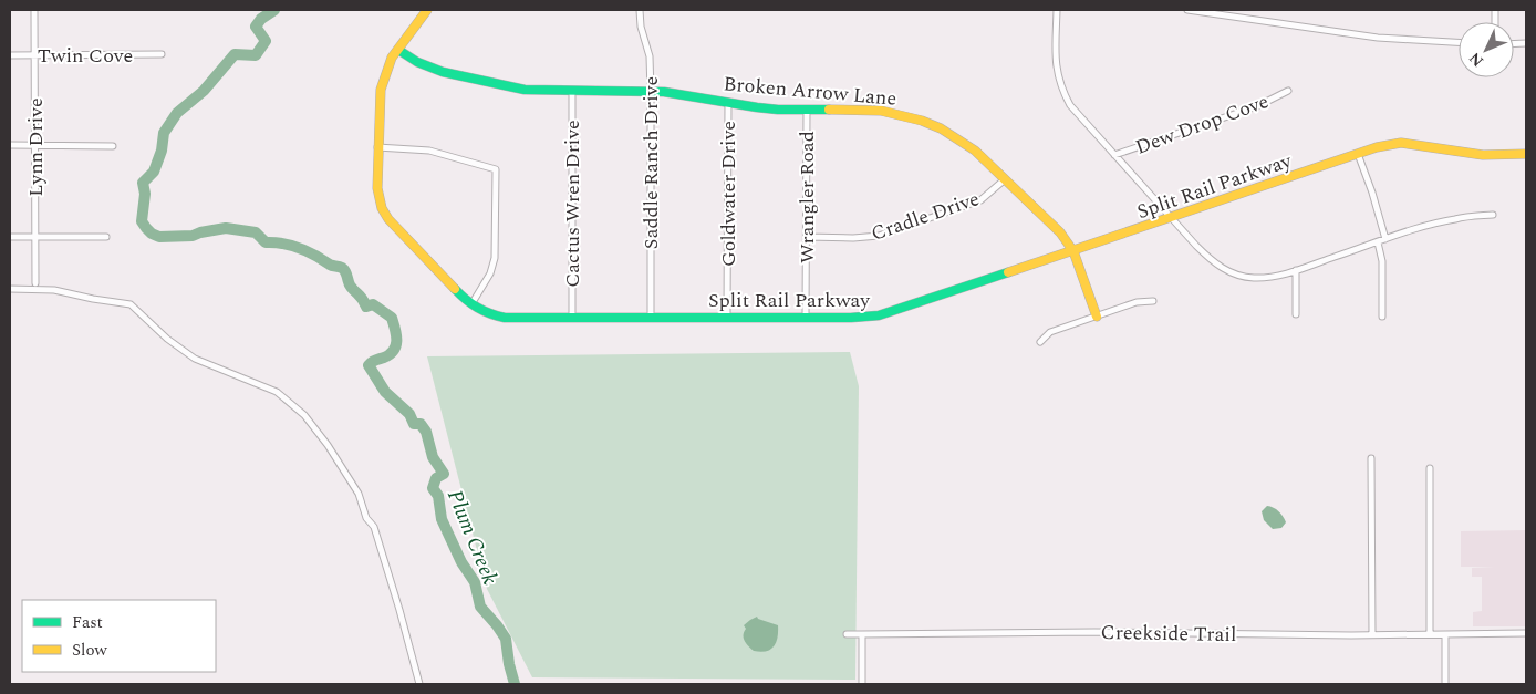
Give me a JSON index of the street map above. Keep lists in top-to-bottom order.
{
  "streets": {
    "street": [
      "Twin Cove",
      "Broken Arrow Lane",
      "Dew Drop Cove",
      "Lynn Drive",
      "Saddle Ranch Drive",
      "Split Rail Parkway",
      "Goldwater Drive",
      "Wrangler Road",
      "Cactus Wren Drive",
      "Cradle Drive",
      "Creekside Trail"
    ]
  },
  "crossings": [
    ["Twin Cove", "Lynn Drive"],
    ["Broken Arrow Lane", "Saddle Ranch Drive"],
    ["Broken Arrow Lane", "Split Rail Parkway"],
    ["Broken Arrow Lane", "Goldwater Drive"],
    ["Broken Arrow Lane", "Wrangler Road"],
    ["Broken Arrow Lane", "Cactus Wren Drive"],
    ["Broken Arrow Lane", "Cradle Drive"],
    ["Saddle Ranch Drive", "Split Rail Parkway"],
    ["Split Rail Parkway", "Goldwater Drive"],
    ["Split Rail Parkway", "Wrangler Road"],
    ["Split Rail Parkway", "Cactus Wren Drive"],
    ["Wrangler Road", "Cradle Drive"]
  ],
  "water": ["Plum Creek"],
  "legend": ["Fast", "Slow"],
  "north": "bottom left"
}
